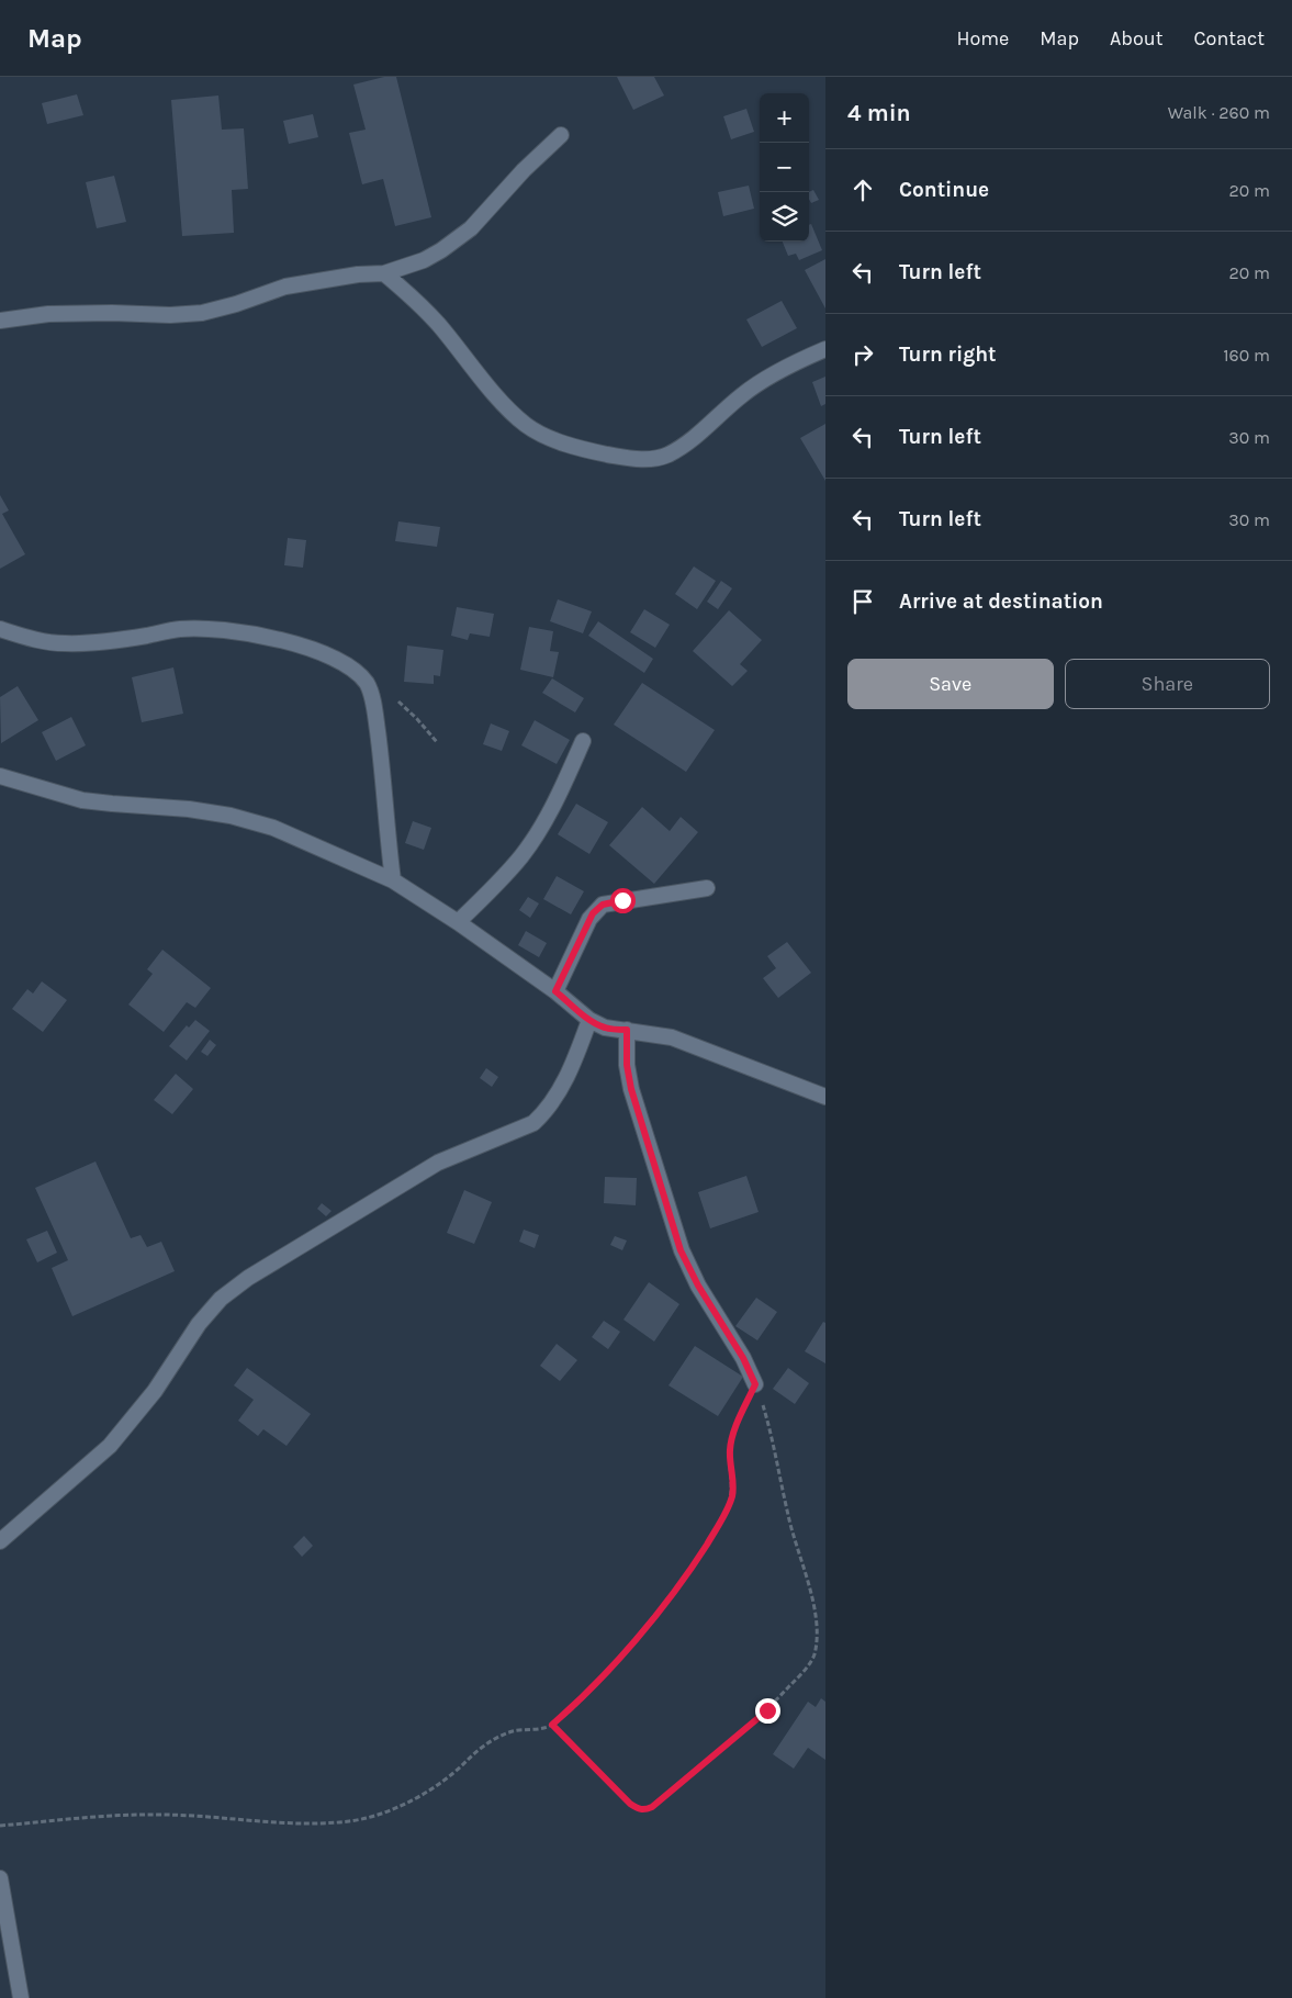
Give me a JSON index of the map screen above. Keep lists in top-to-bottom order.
{
  "page": {
    "header": "Map",
    "nav": [
      "Home",
      "Map",
      "About",
      "Contact"
    ],
    "heading": ["4 min", "Walk · 260 m"],
    "map_buttons": ["+", "−"],
    "list": [
      ["Continue", "20 m"],
      ["Turn left", "20 m"],
      ["Turn right", "160 m"],
      ["Turn left", "30 m"],
      ["Turn left", "30 m"],
      "Arrive at destination"
    ],
    "buttons": ["Save", "Share"]
  }
}
